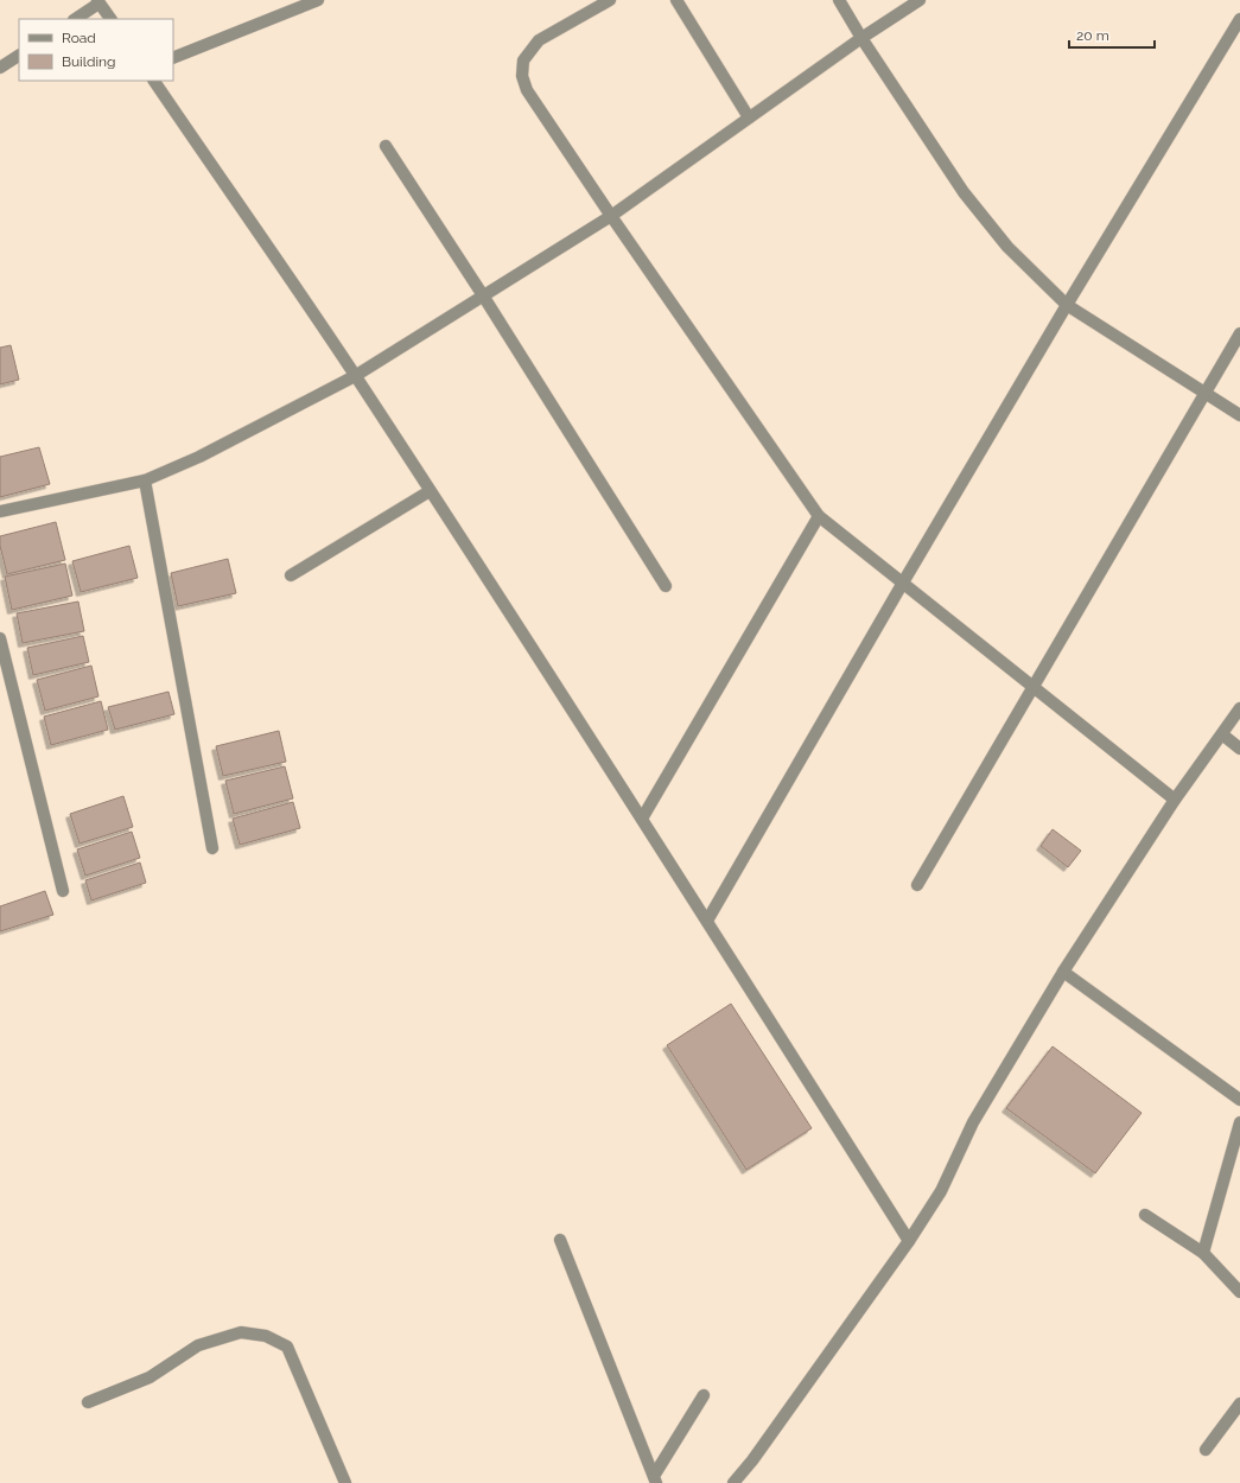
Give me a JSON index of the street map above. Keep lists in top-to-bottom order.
{
  "legend": ["Road", "Building"],
  "scale_bar": "20 m"
}
